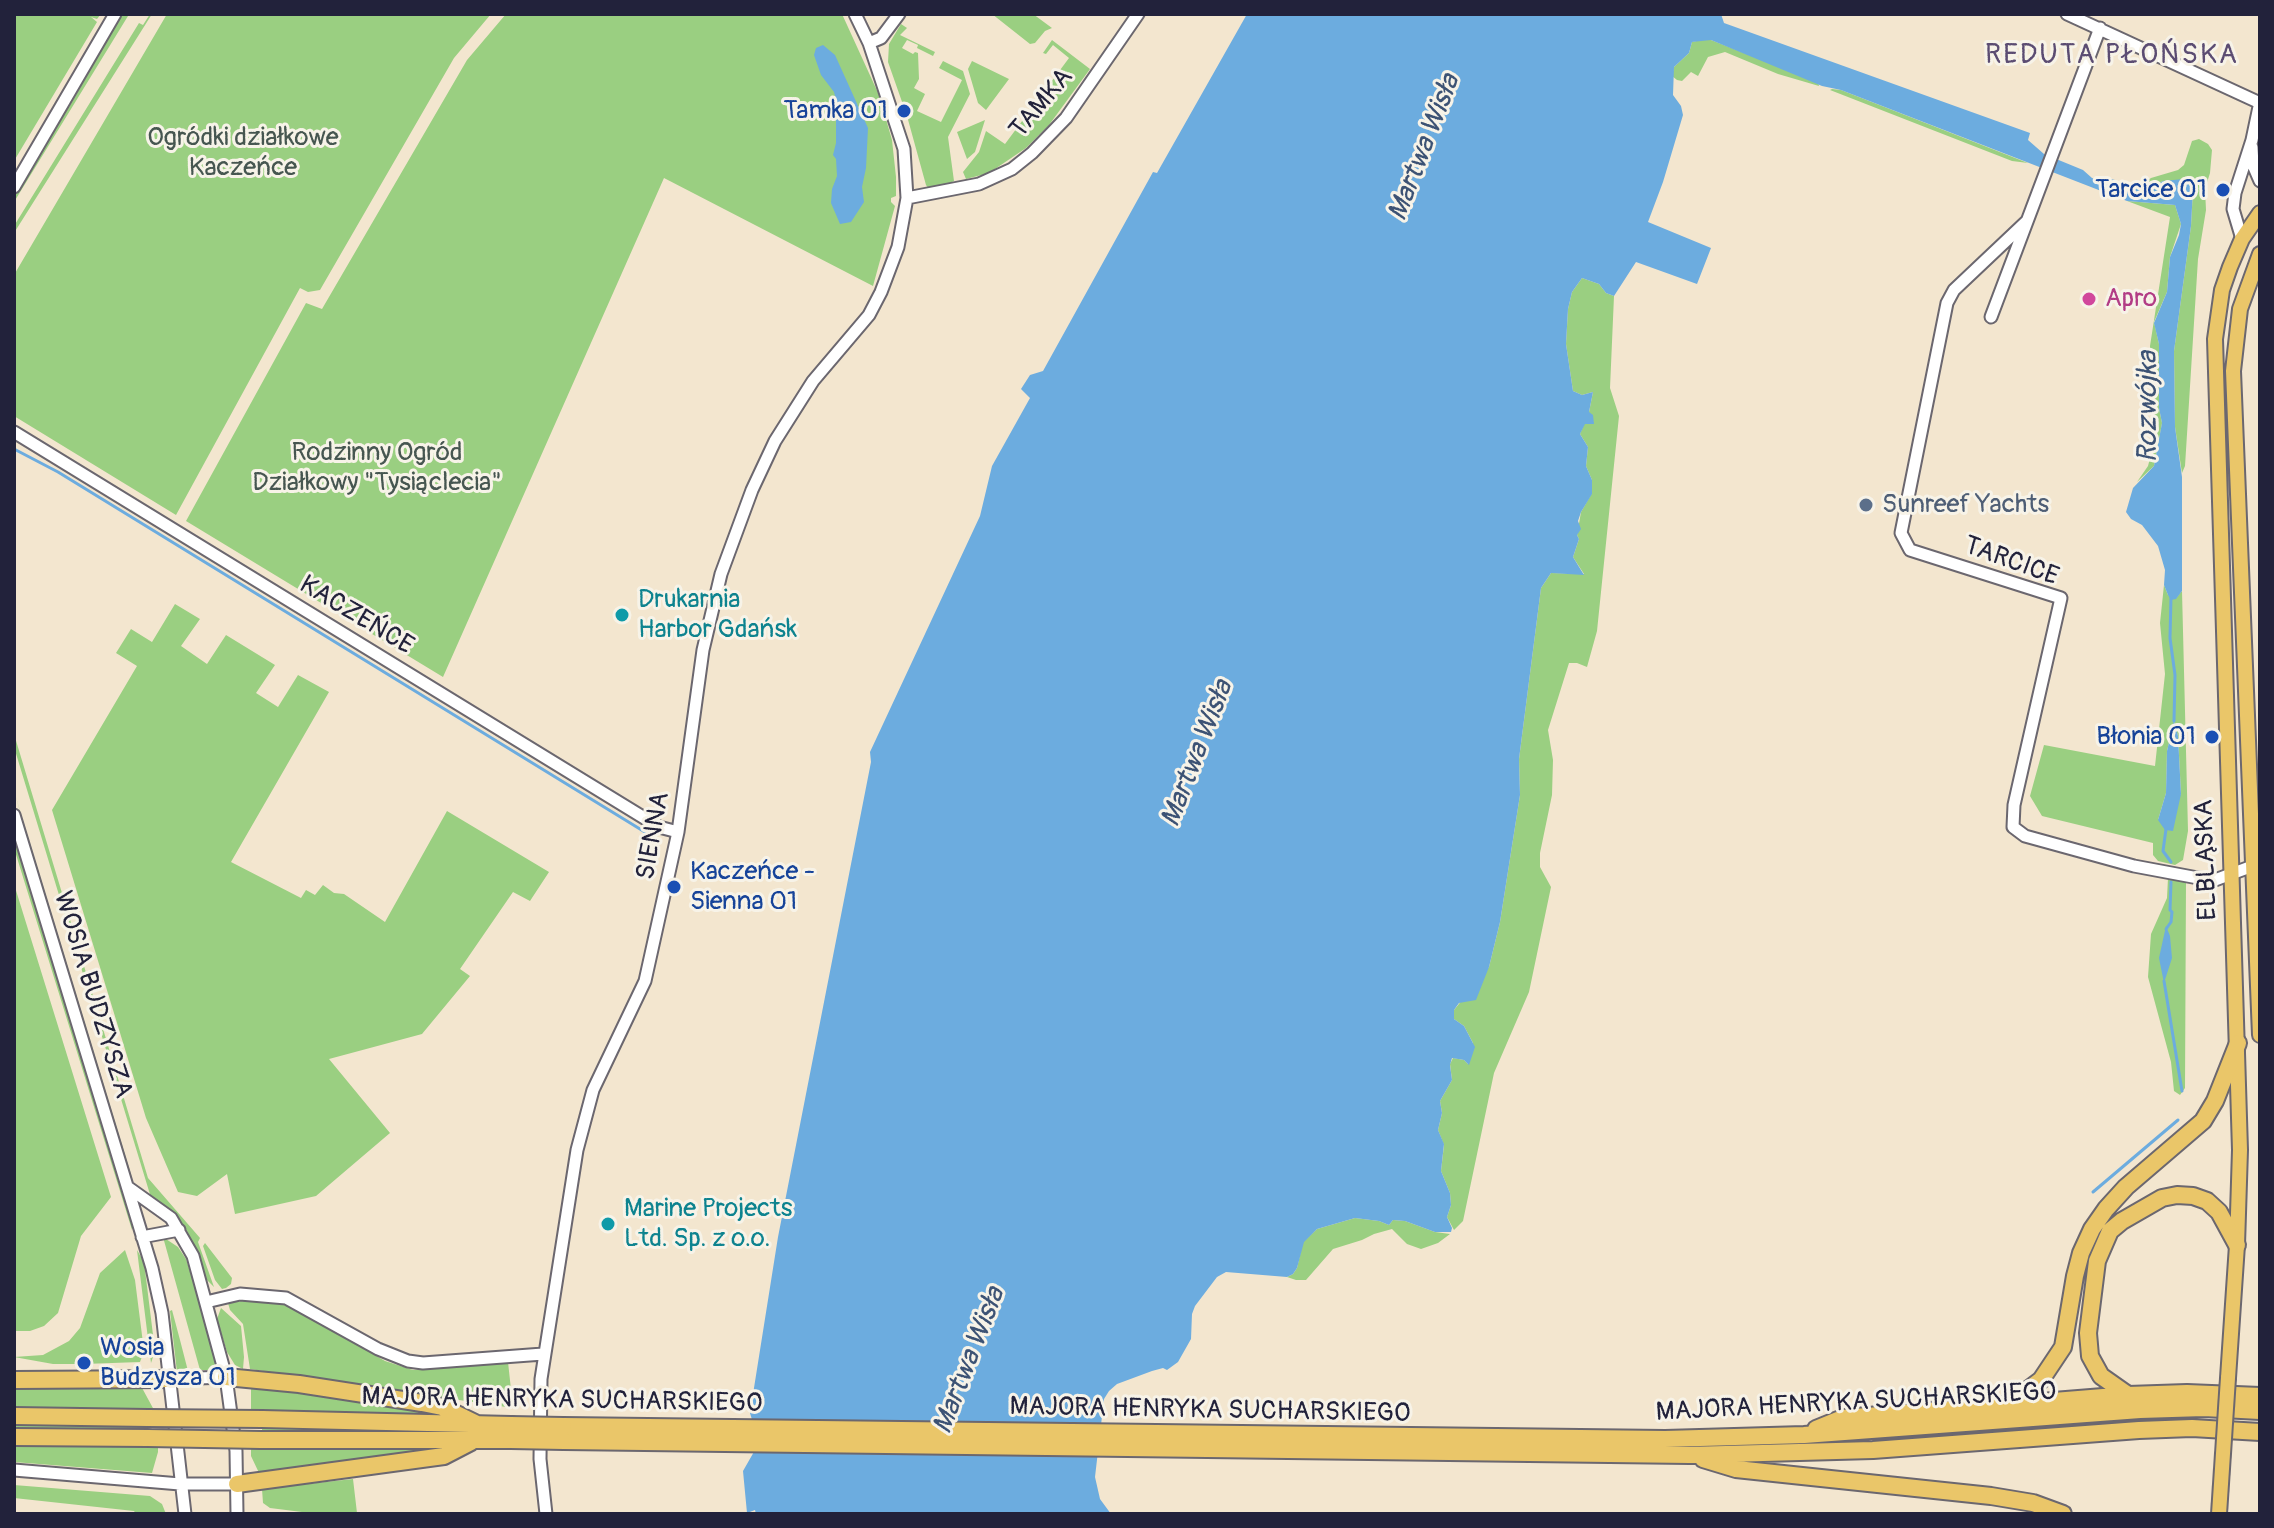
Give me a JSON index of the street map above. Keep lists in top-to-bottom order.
{
  "streets": {
    "highway": ["MAJORA HENRYKA SUCHARSKIEGO"],
    "main road": ["ELBLĄSKA"],
    "street": [
      "TAMKA",
      "TARCICE",
      "KACZEŃCE",
      "SIENNA",
      "WOSIA BUDZYSZA"
    ]
  },
  "crossings": [
    ["TAMKA", "SIENNA"],
    ["TARCICE", "ELBLĄSKA"],
    ["KACZEŃCE", "SIENNA"]
  ],
  "districts": ["REDUTA PŁOŃSKA"],
  "water": ["Martwa Wisła", "Rozwójka"],
  "parks": ["Ogródki działkowe Kaczeńce", "Rodzinny Ogród Działkowy \"Tysiąclecia\""],
  "places": [
    "Tamka 01",
    "Tarcice 01",
    "Apro",
    "Sunreef Yachts",
    "Drukarnia Harbor Gdańsk",
    "Błonia 01",
    "Kaczeńce - Sienna 01",
    "Marine Projects Ltd. Sp. z o.o.",
    "Wosia Budzysza 01"
  ]
}
